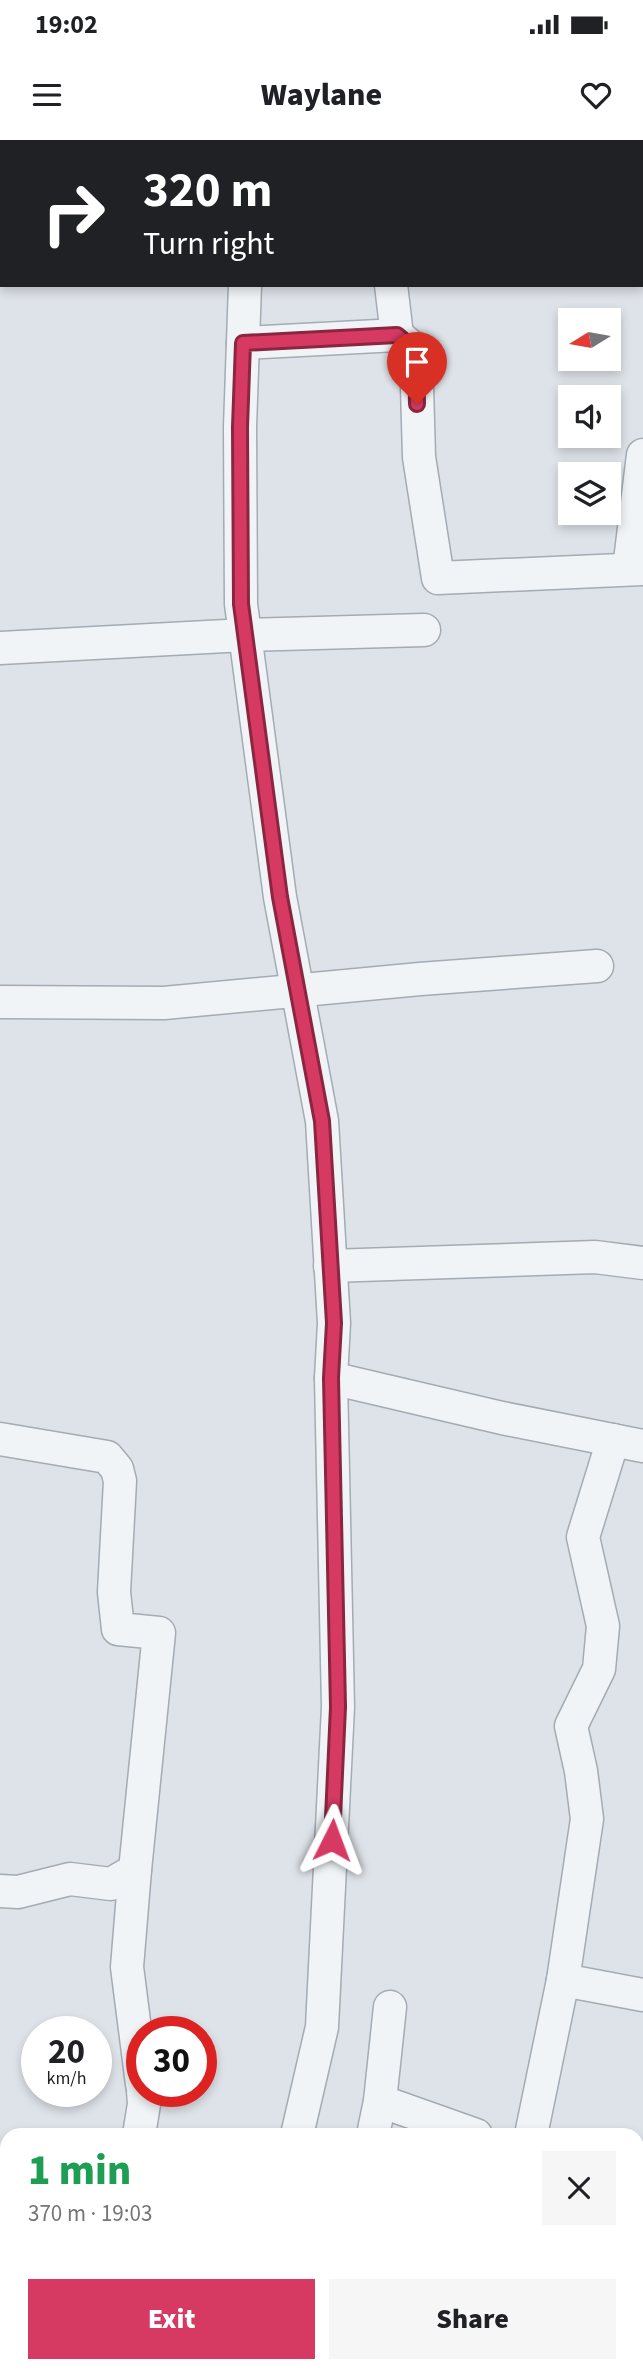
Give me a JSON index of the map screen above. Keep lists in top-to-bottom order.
{
  "north": "left",
  "page": {
    "status": "19:02",
    "header": "Waylane",
    "turn": ["320 m", "Turn right"],
    "speed": "20 km/h",
    "limit": "30",
    "heading": ["1 min", "370 m · 19:03"],
    "buttons": ["Exit", "Share"]
  }
}
